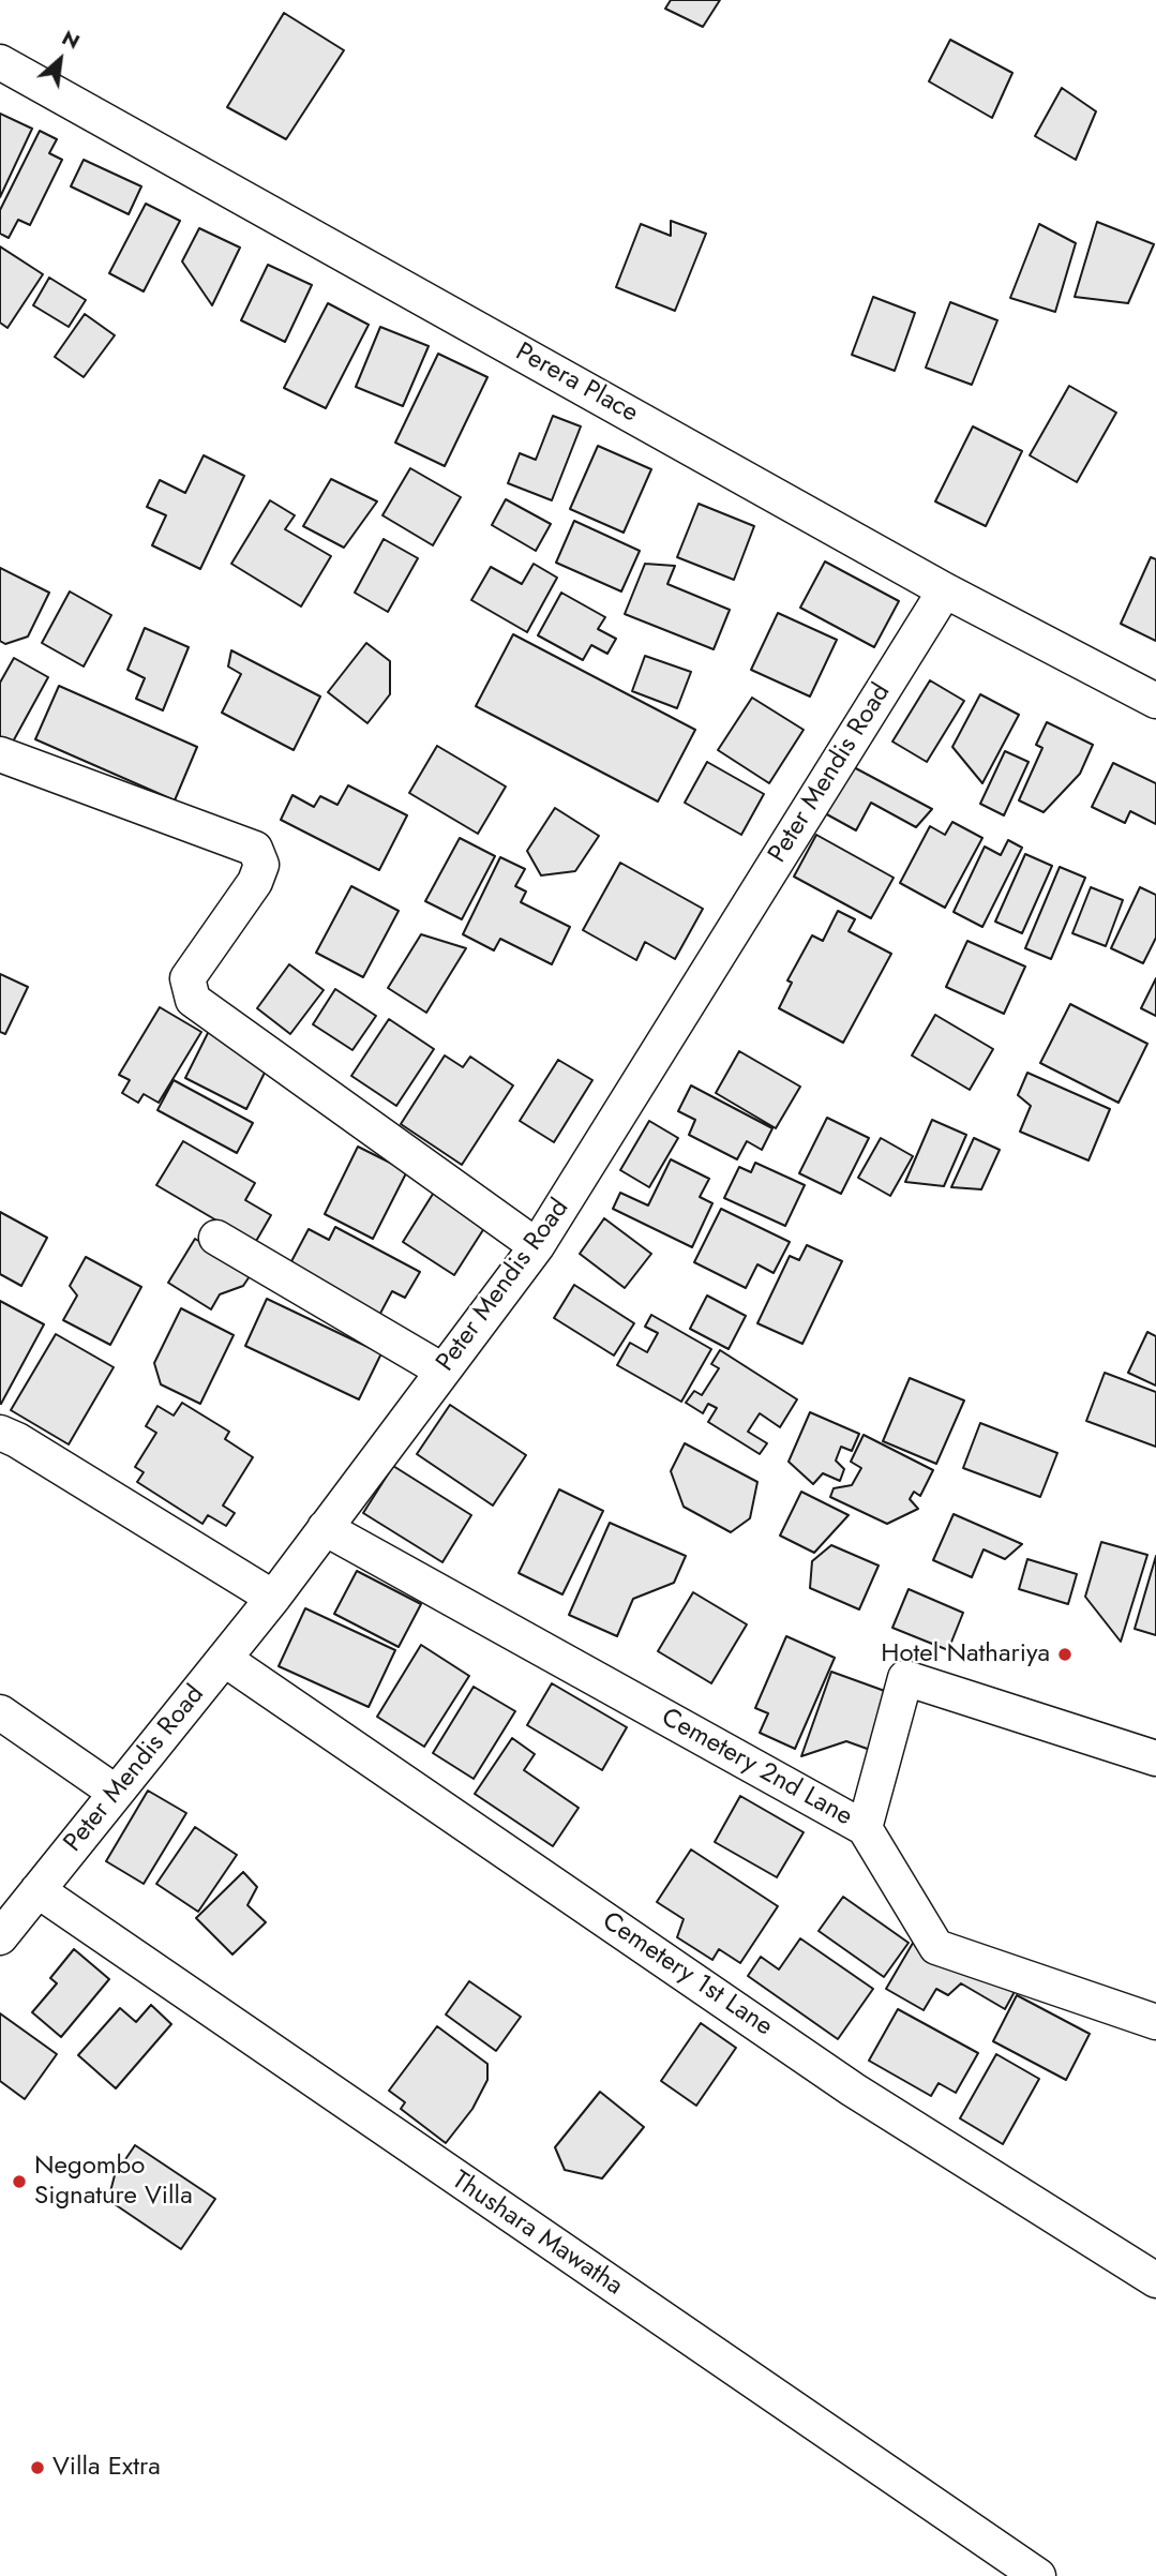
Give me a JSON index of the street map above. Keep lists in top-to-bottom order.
{
  "streets": {
    "street": [
      "Perera Place",
      "Peter Mendis Road",
      "Cemetery 2nd Lane",
      "Cemetery 1st Lane",
      "Thushara Mawatha"
    ]
  },
  "crossings": [
    ["Perera Place", "Peter Mendis Road"],
    ["Peter Mendis Road", "Cemetery 2nd Lane"],
    ["Peter Mendis Road", "Cemetery 1st Lane"],
    ["Peter Mendis Road", "Thushara Mawatha"]
  ],
  "places": ["Hotel Nathariya", "Negombo Signature Villa", "Villa Extra"],
  "north": "top right"
}
